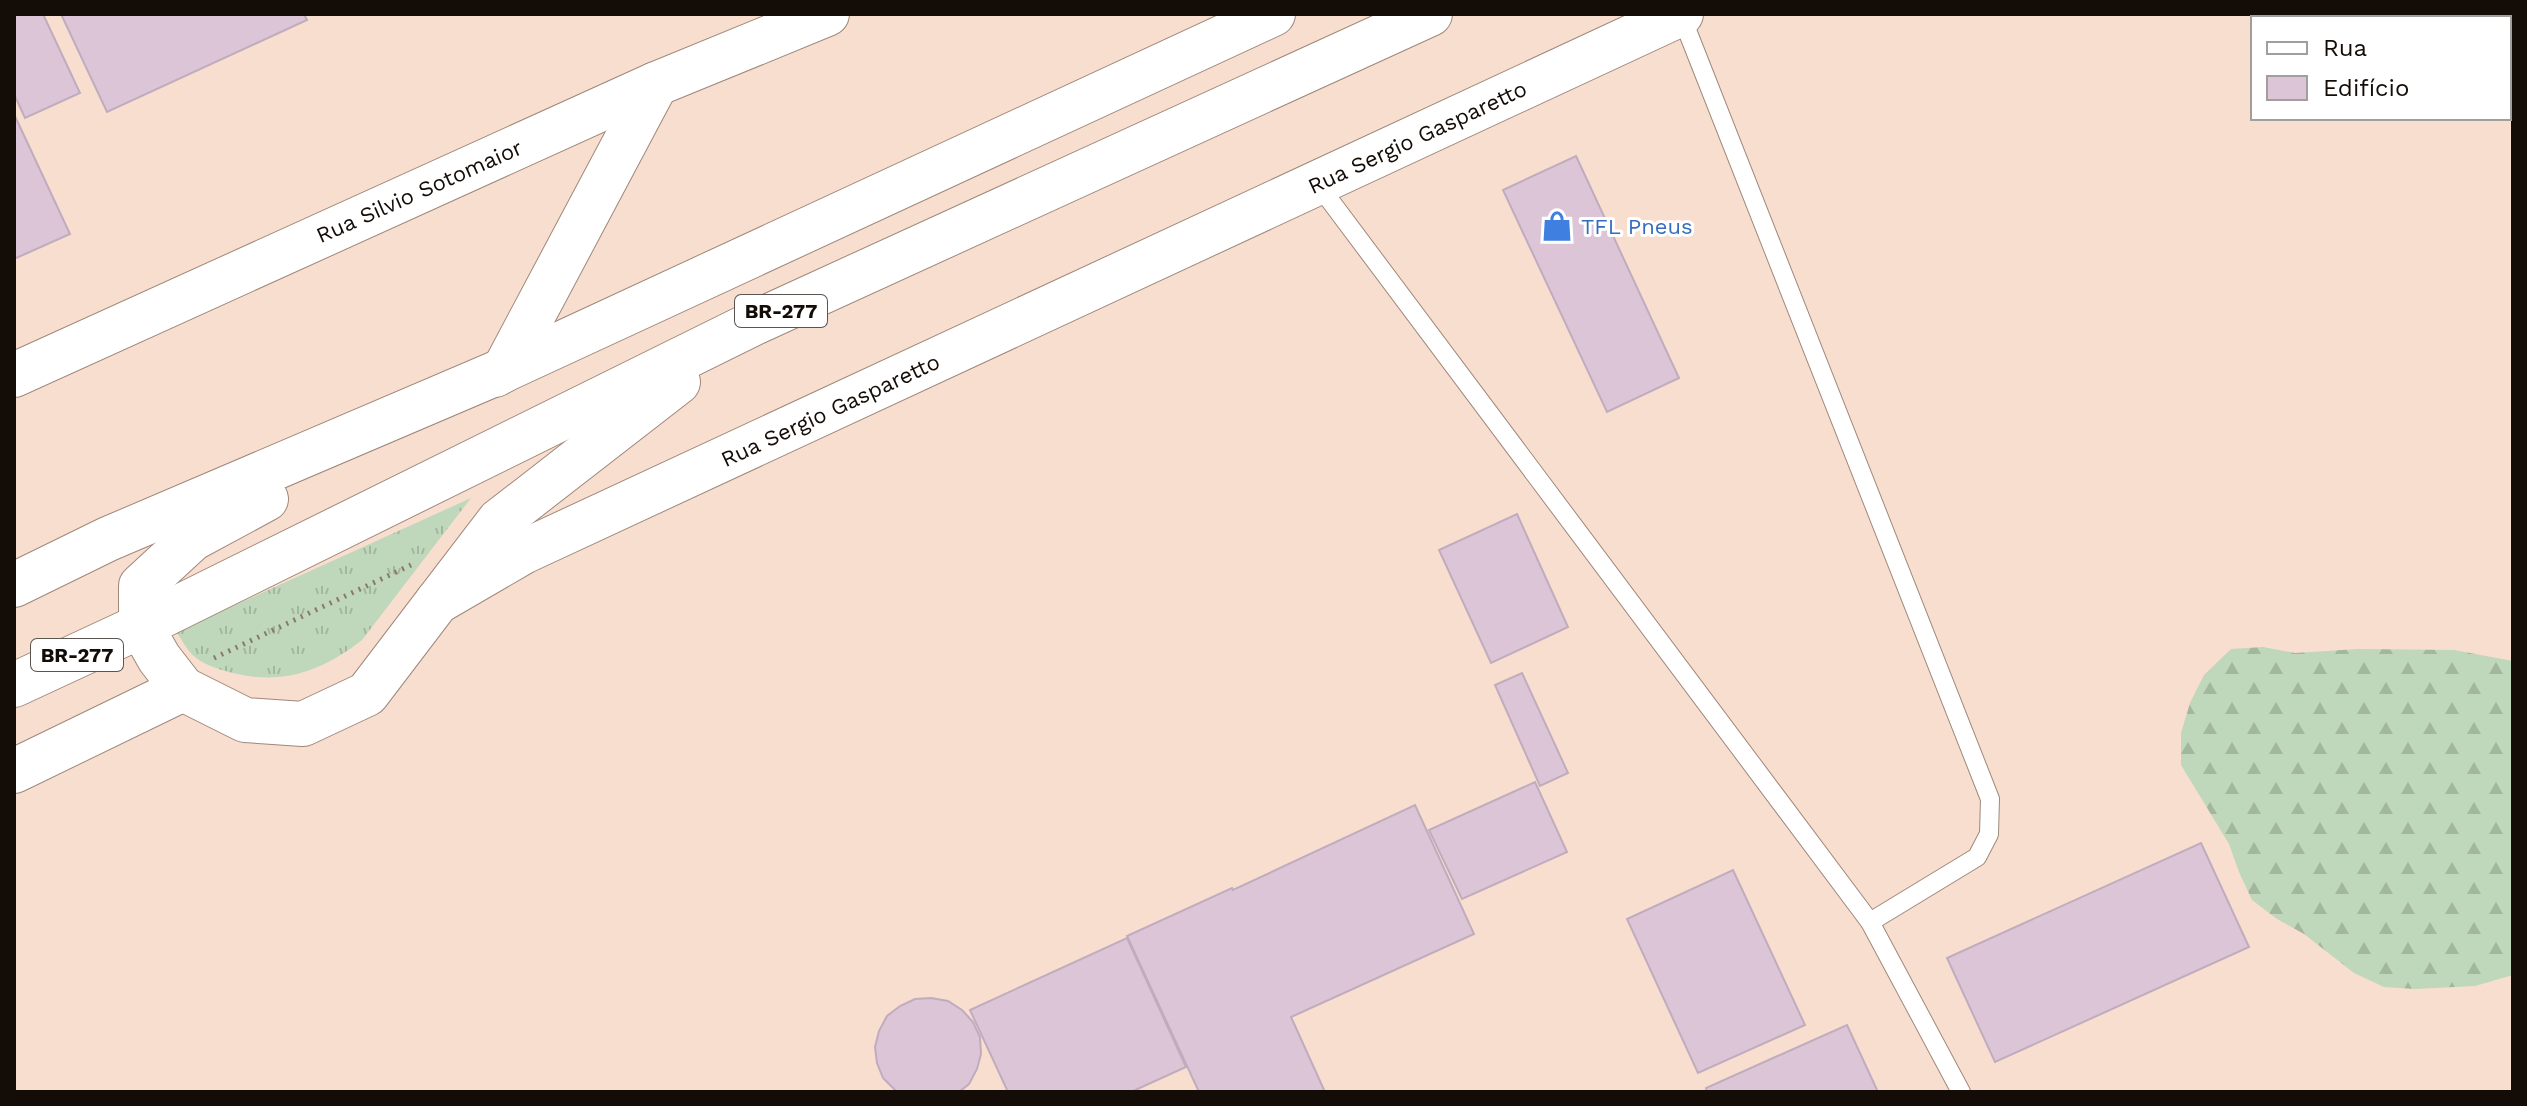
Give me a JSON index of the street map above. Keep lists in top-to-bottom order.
{
  "streets": {
    "main road": ["Rua Sergio Gasparetto", "Rua Silvio Sotomaior", "BR-277"]
  },
  "places": {
    "shop": ["TFL Pneus"]
  },
  "legend": ["Rua", "Edifício"]
}
